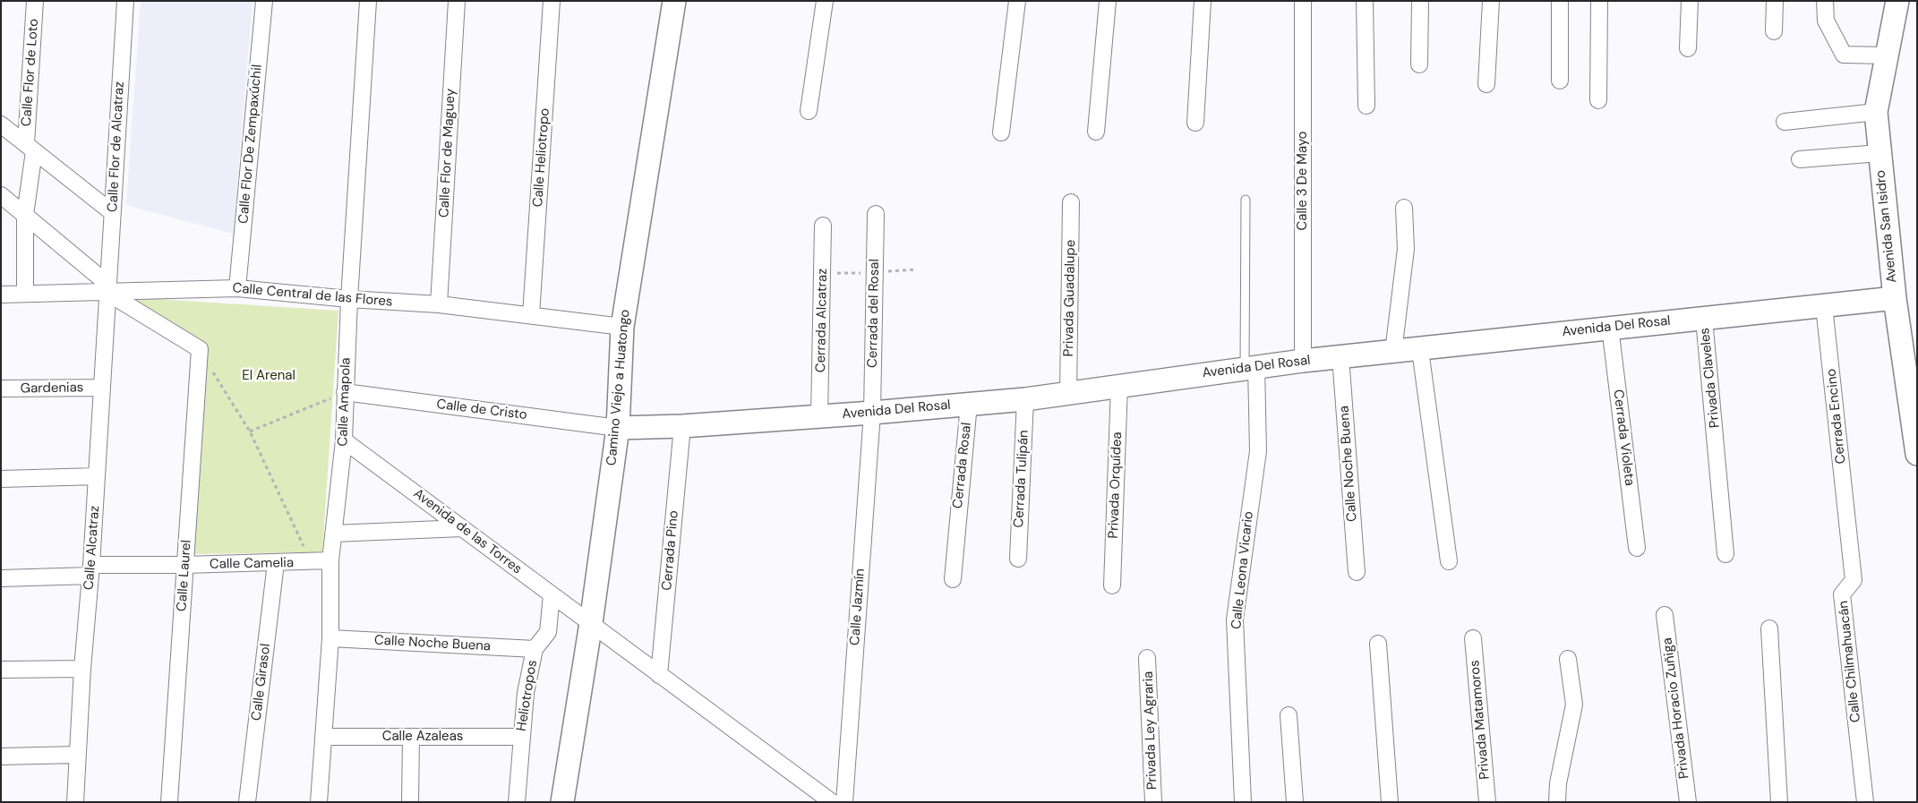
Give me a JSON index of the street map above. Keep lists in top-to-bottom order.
{
  "streets": {
    "main road": ["Avenida San Isidro", "Avenida Del Rosal", "Camino Viejo a Huatongo"],
    "street": [
      "Calle Flor de Loto",
      "Calle Flor De Zempaxúchil",
      "Calle Flor de Alcatraz",
      "Calle Flor de Maguey",
      "Calle Heliotropo",
      "Calle 3 De Mayo",
      "Calle Central de las Flores",
      "Privada Guadalupe",
      "Cerrada del Rosal",
      "Cerrada Alcatraz",
      "Privada Claveles",
      "Gardenias",
      "Calle Amapola",
      "Calle de Cristo",
      "Cerrada Encino",
      "Cerrada Violeta",
      "Calle Noche Buena",
      "Cerrada Rosal",
      "Cerrada Tulipán",
      "Privada Orquídea",
      "Avenida de las Torres",
      "Calle Alcatraz",
      "Cerrada Pino",
      "Calle Camelia",
      "Calle Leona Vicario",
      "Calle Laurel",
      "Calle Jazmín",
      "Calle Chilmahuacán",
      "Calle Girasol",
      "Heliotropos",
      "Privada Horacio Zuñiga",
      "Privada Matamoros",
      "Privada Ley Agraria",
      "Calle Azaleas"
    ]
  },
  "crossings": [
    ["Calle Flor de Loto", "Calle Central de las Flores"],
    ["Calle Flor De Zempaxúchil", "Calle Central de las Flores"],
    ["Calle Flor de Alcatraz", "Calle Central de las Flores"],
    ["Calle Flor de Alcatraz", "Calle Alcatraz"],
    ["Calle Flor de Maguey", "Calle Central de las Flores"],
    ["Calle Heliotropo", "Calle Central de las Flores"],
    ["Calle 3 De Mayo", "Avenida Del Rosal"],
    ["Avenida San Isidro", "Avenida Del Rosal"],
    ["Calle Central de las Flores", "Camino Viejo a Huatongo"],
    ["Calle Central de las Flores", "Calle Amapola"],
    ["Calle Central de las Flores", "Calle Alcatraz"],
    ["Privada Guadalupe", "Avenida Del Rosal"],
    ["Cerrada del Rosal", "Avenida Del Rosal"],
    ["Cerrada del Rosal", "Calle Jazmín"],
    ["Cerrada Alcatraz", "Avenida Del Rosal"],
    ["Avenida Del Rosal", "Privada Claveles"],
    ["Avenida Del Rosal", "Camino Viejo a Huatongo"],
    ["Avenida Del Rosal", "Calle de Cristo"],
    ["Avenida Del Rosal", "Cerrada Encino"],
    ["Avenida Del Rosal", "Cerrada Violeta"],
    ["Avenida Del Rosal", "Calle Noche Buena"],
    ["Avenida Del Rosal", "Cerrada Rosal"],
    ["Avenida Del Rosal", "Cerrada Tulipán"],
    ["Avenida Del Rosal", "Privada Orquídea"],
    ["Avenida Del Rosal", "Cerrada Pino"],
    ["Avenida Del Rosal", "Calle Leona Vicario"],
    ["Avenida Del Rosal", "Calle Jazmín"],
    ["Camino Viejo a Huatongo", "Calle de Cristo"],
    ["Camino Viejo a Huatongo", "Avenida de las Torres"],
    ["Gardenias", "Calle Alcatraz"],
    ["Calle Amapola", "Calle de Cristo"],
    ["Calle Amapola", "Calle Noche Buena"],
    ["Calle Amapola", "Avenida de las Torres"],
    ["Calle Amapola", "Calle Camelia"],
    ["Calle Amapola", "Calle Azaleas"],
    ["Cerrada Encino", "Calle Chilmahuacán"],
    ["Calle Noche Buena", "Heliotropos"],
    ["Avenida de las Torres", "Cerrada Pino"],
    ["Avenida de las Torres", "Heliotropos"],
    ["Calle Alcatraz", "Calle Camelia"],
    ["Calle Camelia", "Calle Laurel"],
    ["Calle Camelia", "Calle Girasol"],
    ["Heliotropos", "Calle Azaleas"]
  ],
  "parks": ["El Arenal"]
}
